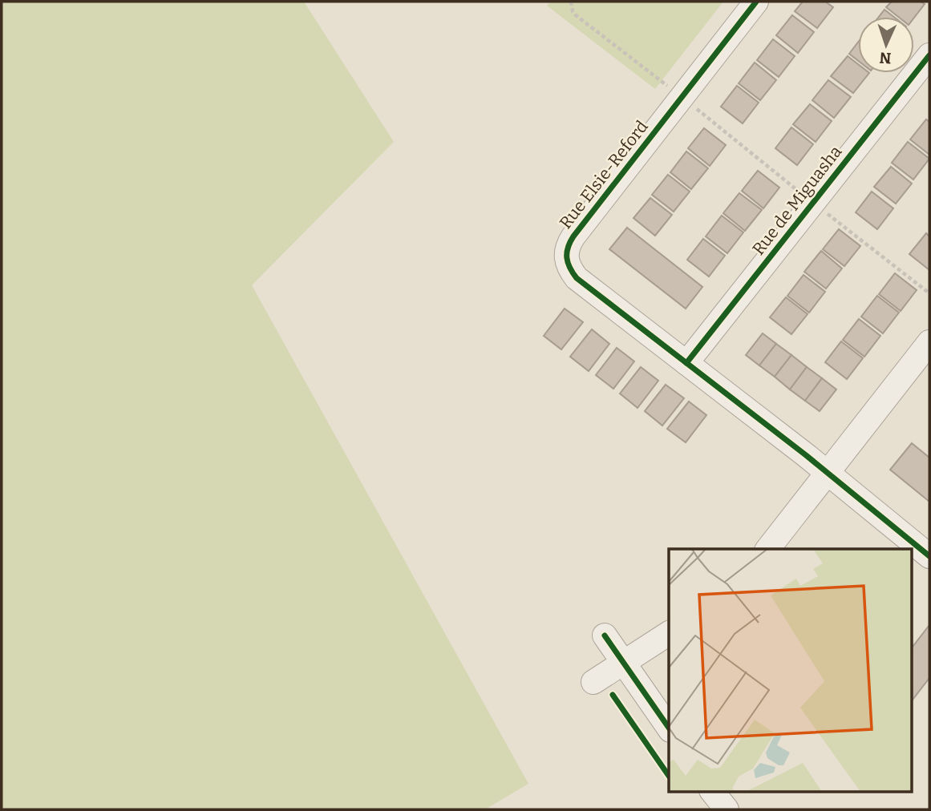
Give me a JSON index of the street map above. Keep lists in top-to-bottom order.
{
  "streets": {
    "street": ["Rue Elsie-Reford", "Rue de Miguasha"]
  },
  "crossings": [
    ["Rue Elsie-Reford", "Rue de Miguasha"]
  ],
  "north": "bottom"
}
